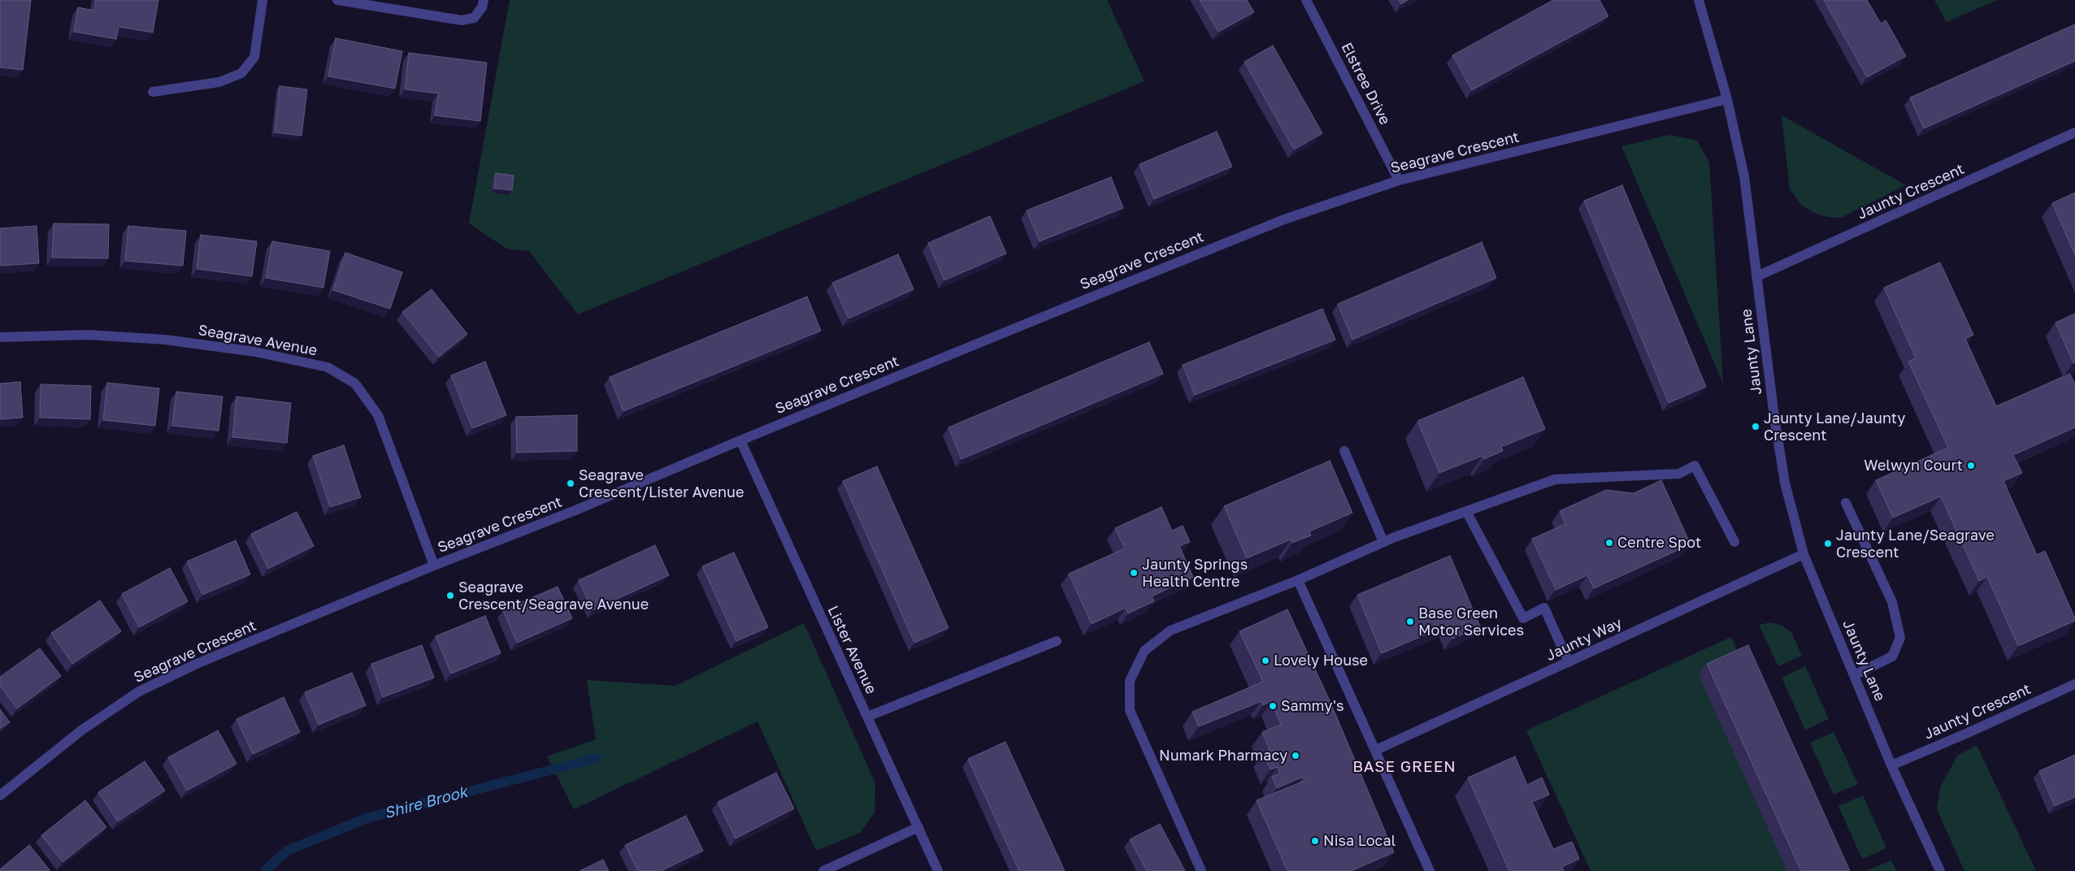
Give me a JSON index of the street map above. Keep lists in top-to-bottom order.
{
  "streets": {
    "street": [
      "Elstree Drive",
      "Seagrave Crescent",
      "Jaunty Crescent",
      "Seagrave Avenue",
      "Jaunty Lane",
      "Jaunty Way",
      "Lister Avenue"
    ]
  },
  "crossings": [
    ["Elstree Drive", "Seagrave Crescent"],
    ["Seagrave Crescent", "Seagrave Avenue"],
    ["Seagrave Crescent", "Jaunty Lane"],
    ["Seagrave Crescent", "Lister Avenue"],
    ["Jaunty Crescent", "Jaunty Lane"],
    ["Jaunty Lane", "Jaunty Way"]
  ],
  "districts": ["BASE GREEN"],
  "water": ["Shire Brook"],
  "places": [
    "Jaunty Lane/Jaunty Crescent",
    "Welwyn Court",
    "Seagrave Crescent/Lister Avenue",
    "Centre Spot",
    "Jaunty Lane/Seagrave Crescent",
    "Jaunty Springs Health Centre",
    "Seagrave Crescent/Seagrave Avenue",
    "Base Green Motor Services",
    "Lovely House",
    "Sammy's",
    "Numark Pharmacy",
    "Nisa Local"
  ]
}
